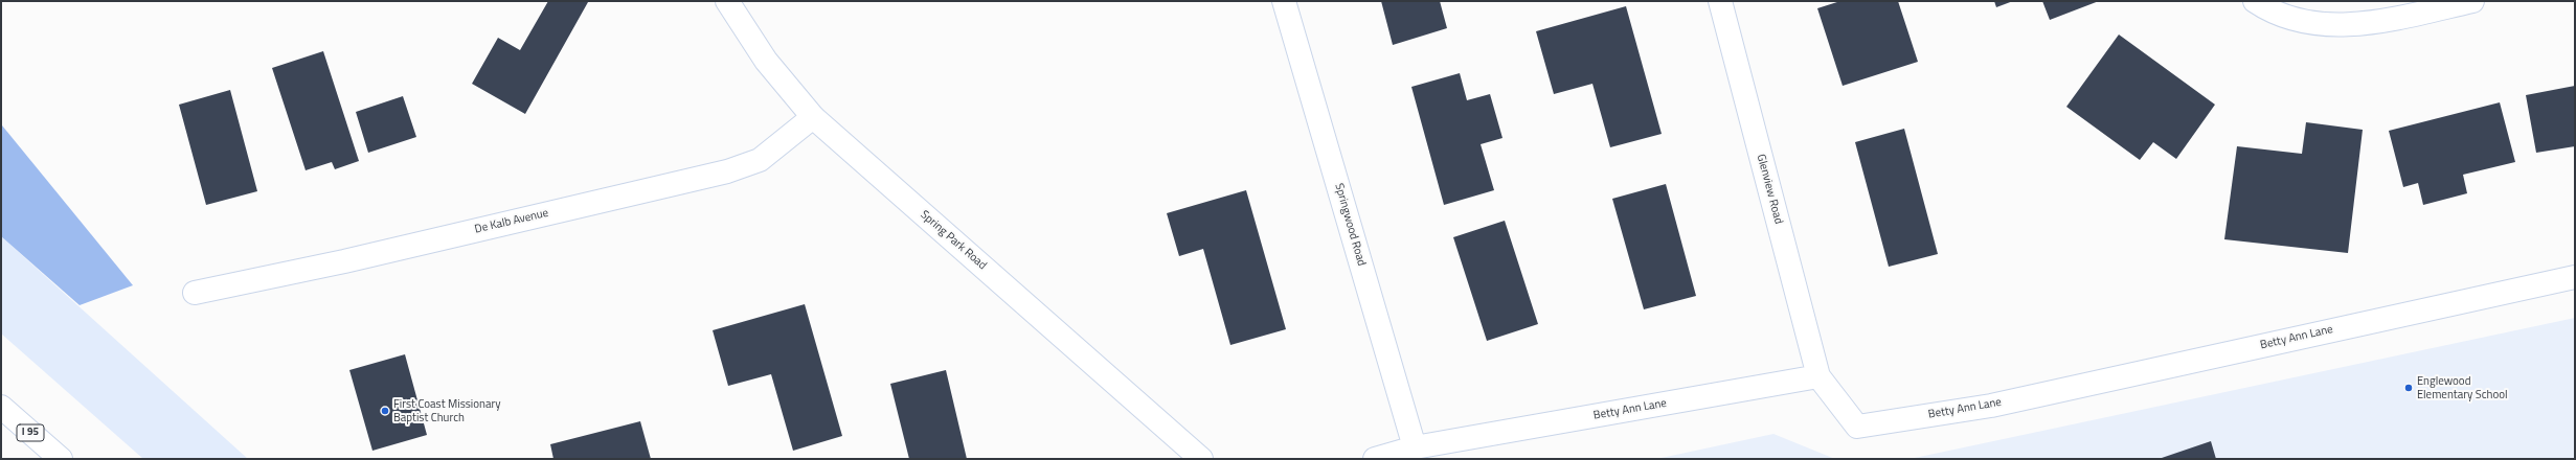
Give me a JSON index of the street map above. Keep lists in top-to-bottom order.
{
  "streets": {
    "main road": [
      "Glenview Road",
      "De Kalb Avenue",
      "Springwood Road",
      "Spring Park Road",
      "Betty Ann Lane",
      "I 95"
    ]
  },
  "crossings": [
    ["Glenview Road", "Betty Ann Lane"],
    ["De Kalb Avenue", "Spring Park Road"],
    ["Springwood Road", "Betty Ann Lane"]
  ],
  "places": ["Englewood Elementary School", "First Coast Missionary Baptist Church"]
}
